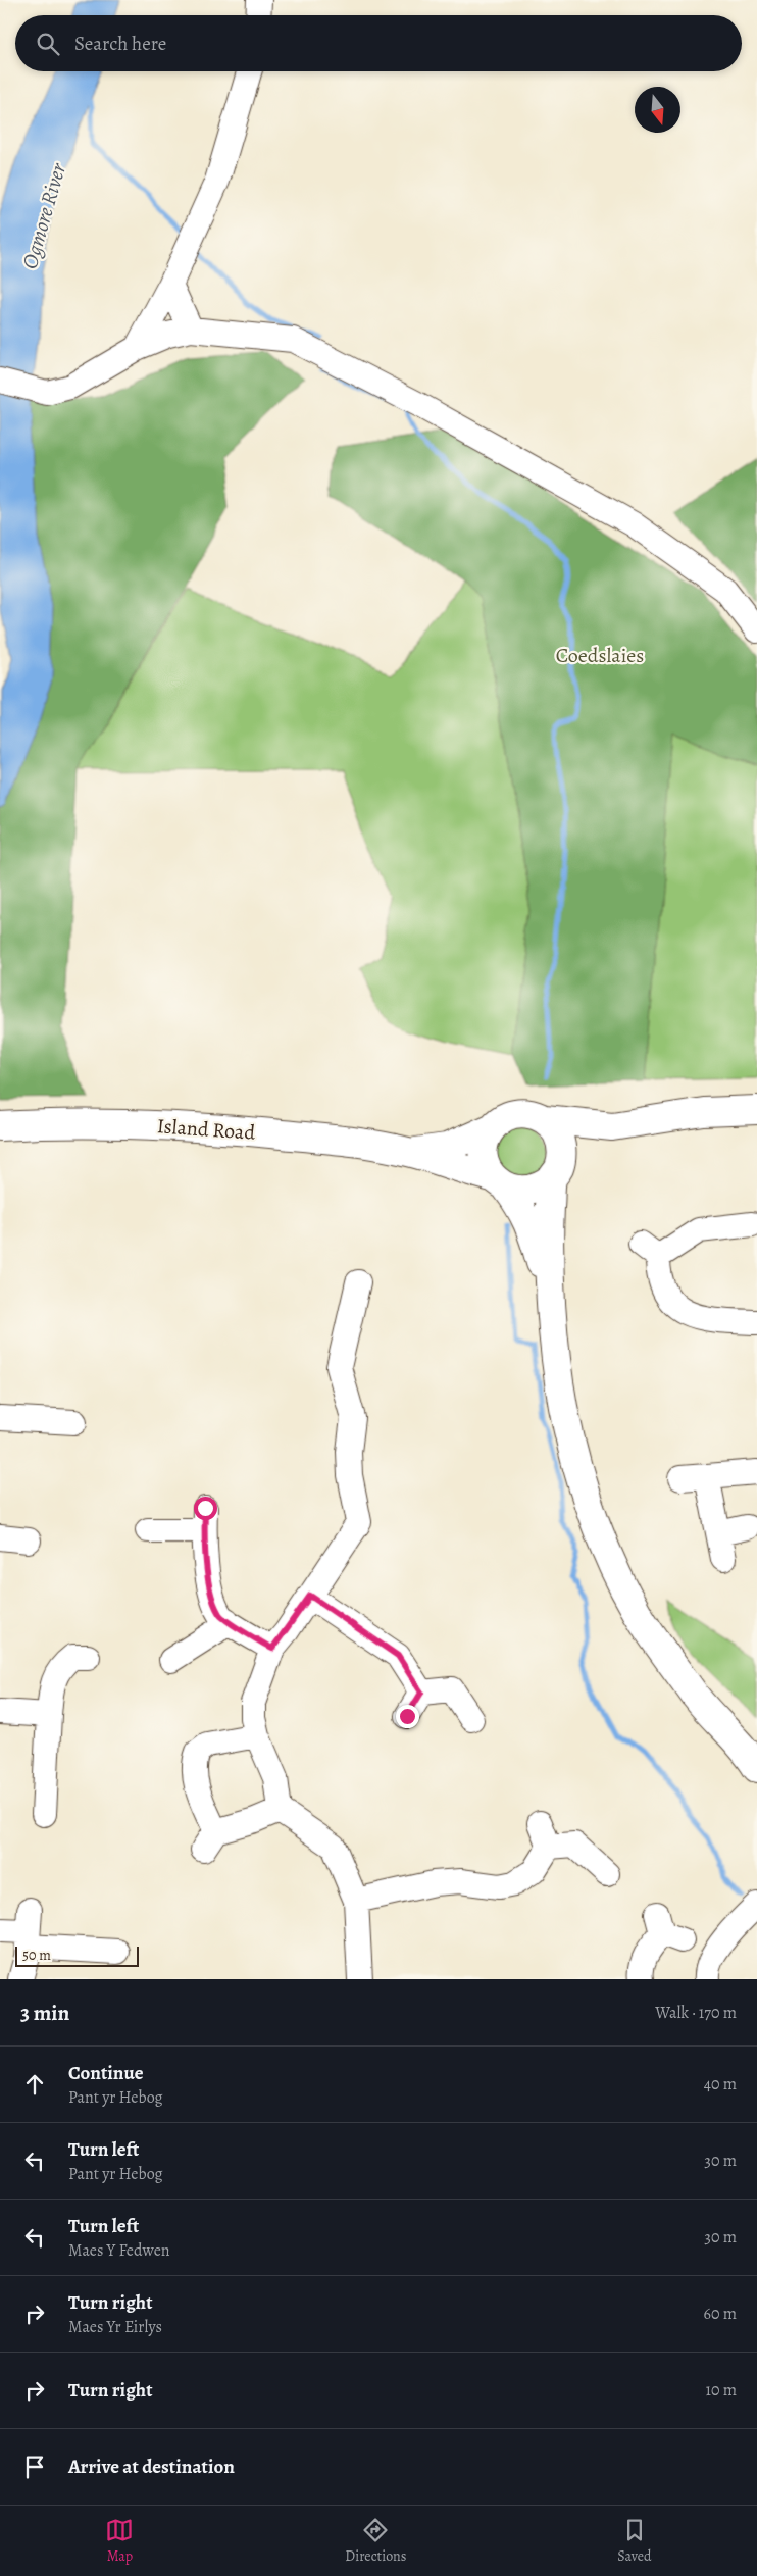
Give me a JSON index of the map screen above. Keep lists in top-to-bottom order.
{
  "streets": {
    "main road": ["Island Road"]
  },
  "water": ["Ogmore River"],
  "parks": ["Coedslaies"],
  "scale_bar": "50 m",
  "north": "bottom",
  "page": {
    "search": "Search here",
    "scale": "50 m",
    "heading": ["3 min", "Walk · 170 m"],
    "list": [
      ["Continue", "Pant yr Hebog", "40 m"],
      ["Turn left", "Pant yr Hebog", "30 m"],
      ["Turn left", "Maes Y Fedwen", "30 m"],
      ["Turn right", "Maes Yr Eirlys", "60 m"],
      ["Turn right", "10 m"],
      "Arrive at destination"
    ],
    "nav": ["Map", "Directions", "Saved"]
  }
}
